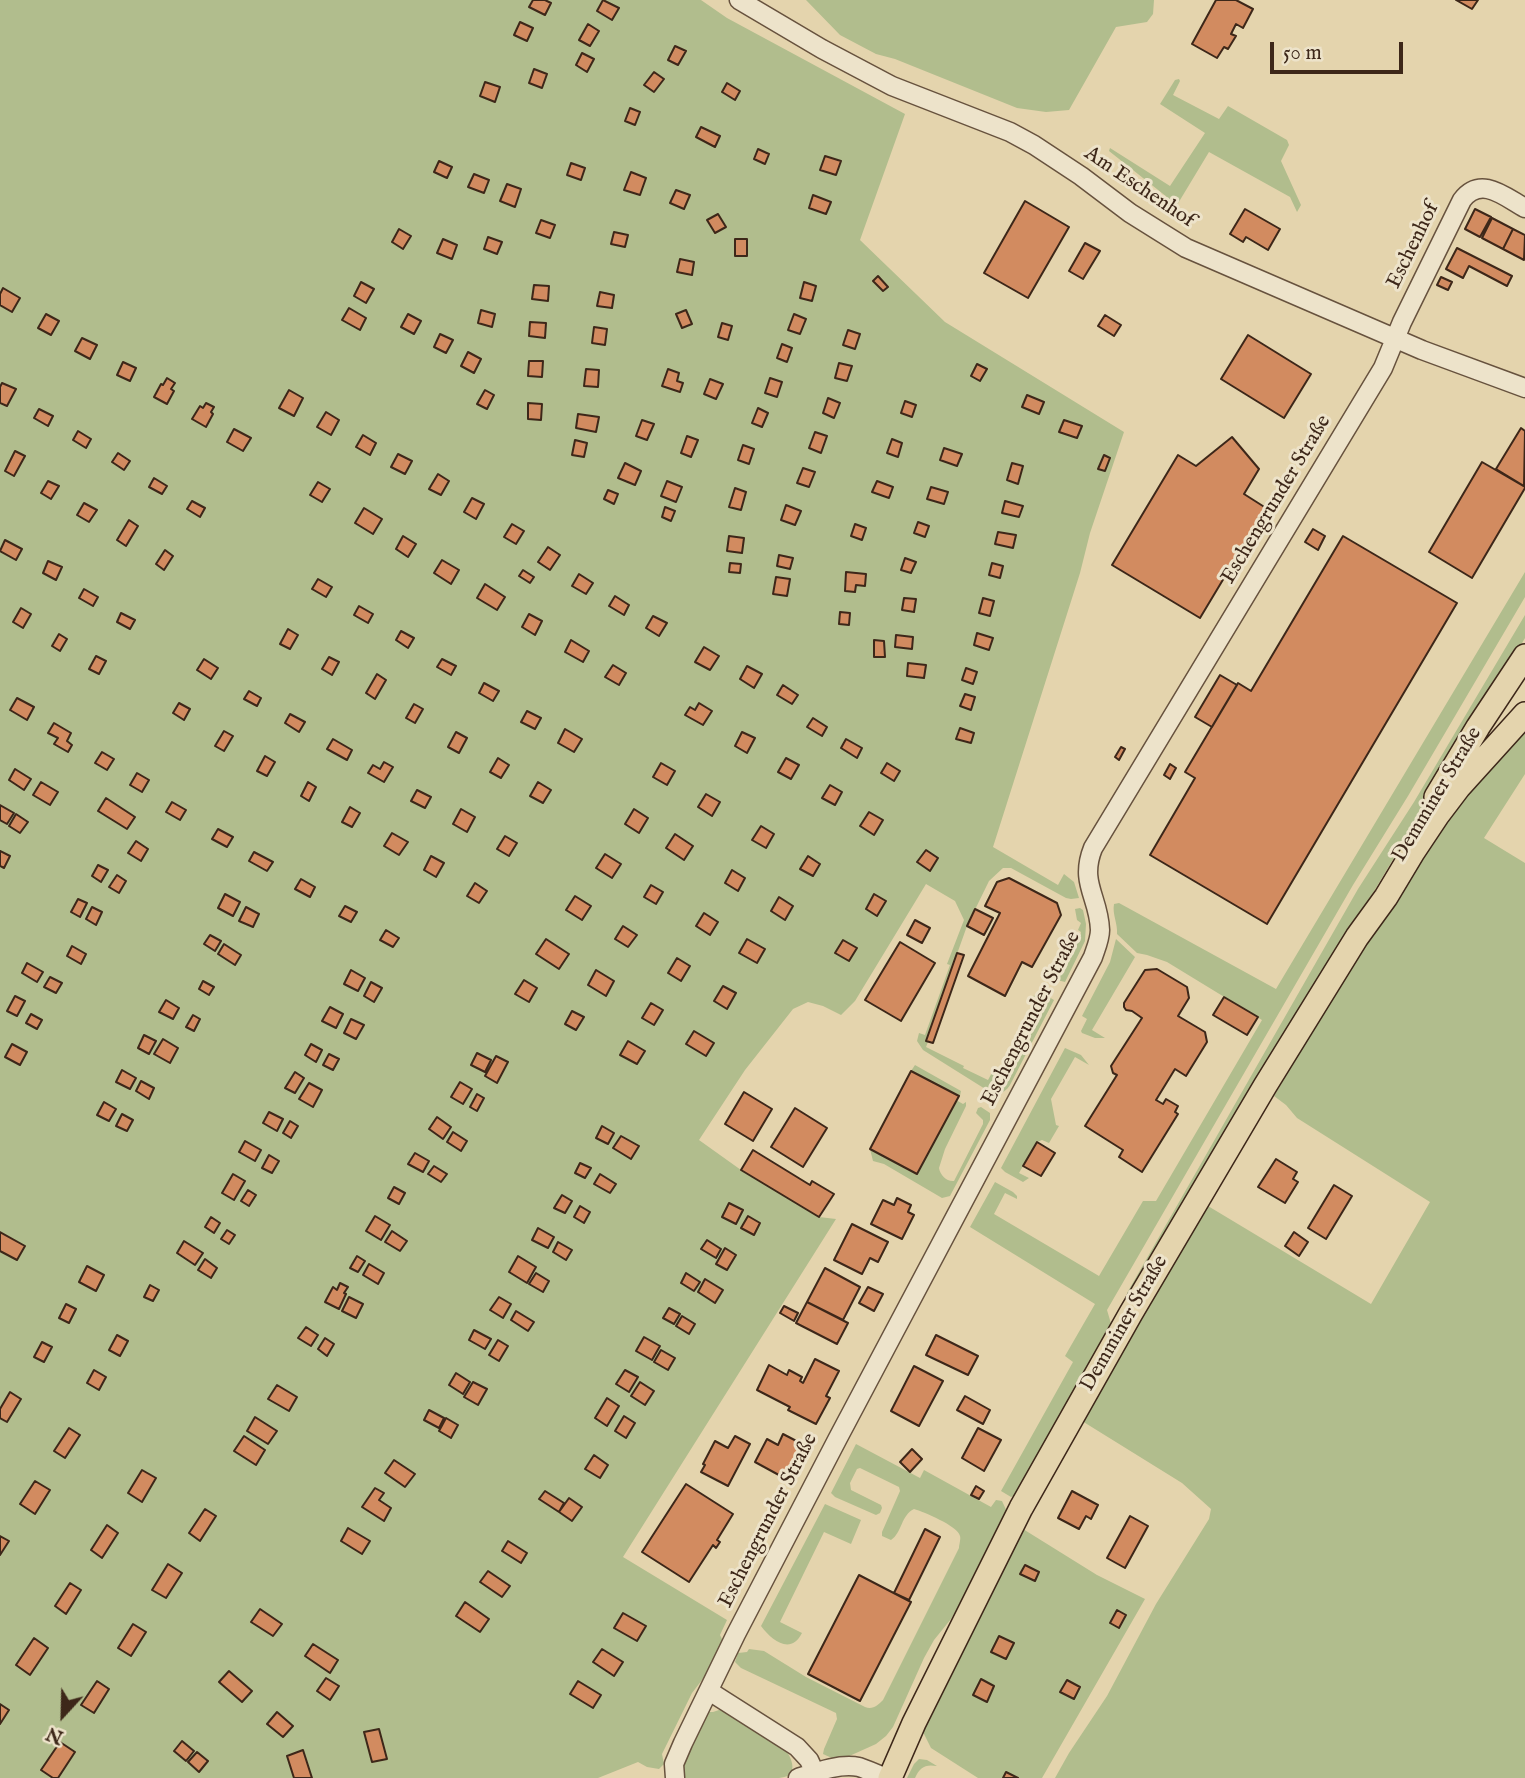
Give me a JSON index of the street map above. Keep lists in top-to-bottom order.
{
  "streets": {
    "main road": ["Demminer Straße"],
    "street": ["Am Eschenhof", "Eschenhof", "Eschengrunder Straße"]
  },
  "crossings": [
    ["Am Eschenhof", "Eschenhof"],
    ["Am Eschenhof", "Eschengrunder Straße"],
    ["Eschenhof", "Eschengrunder Straße"]
  ],
  "scale_bar": "50 m",
  "north": "bottom"
}
